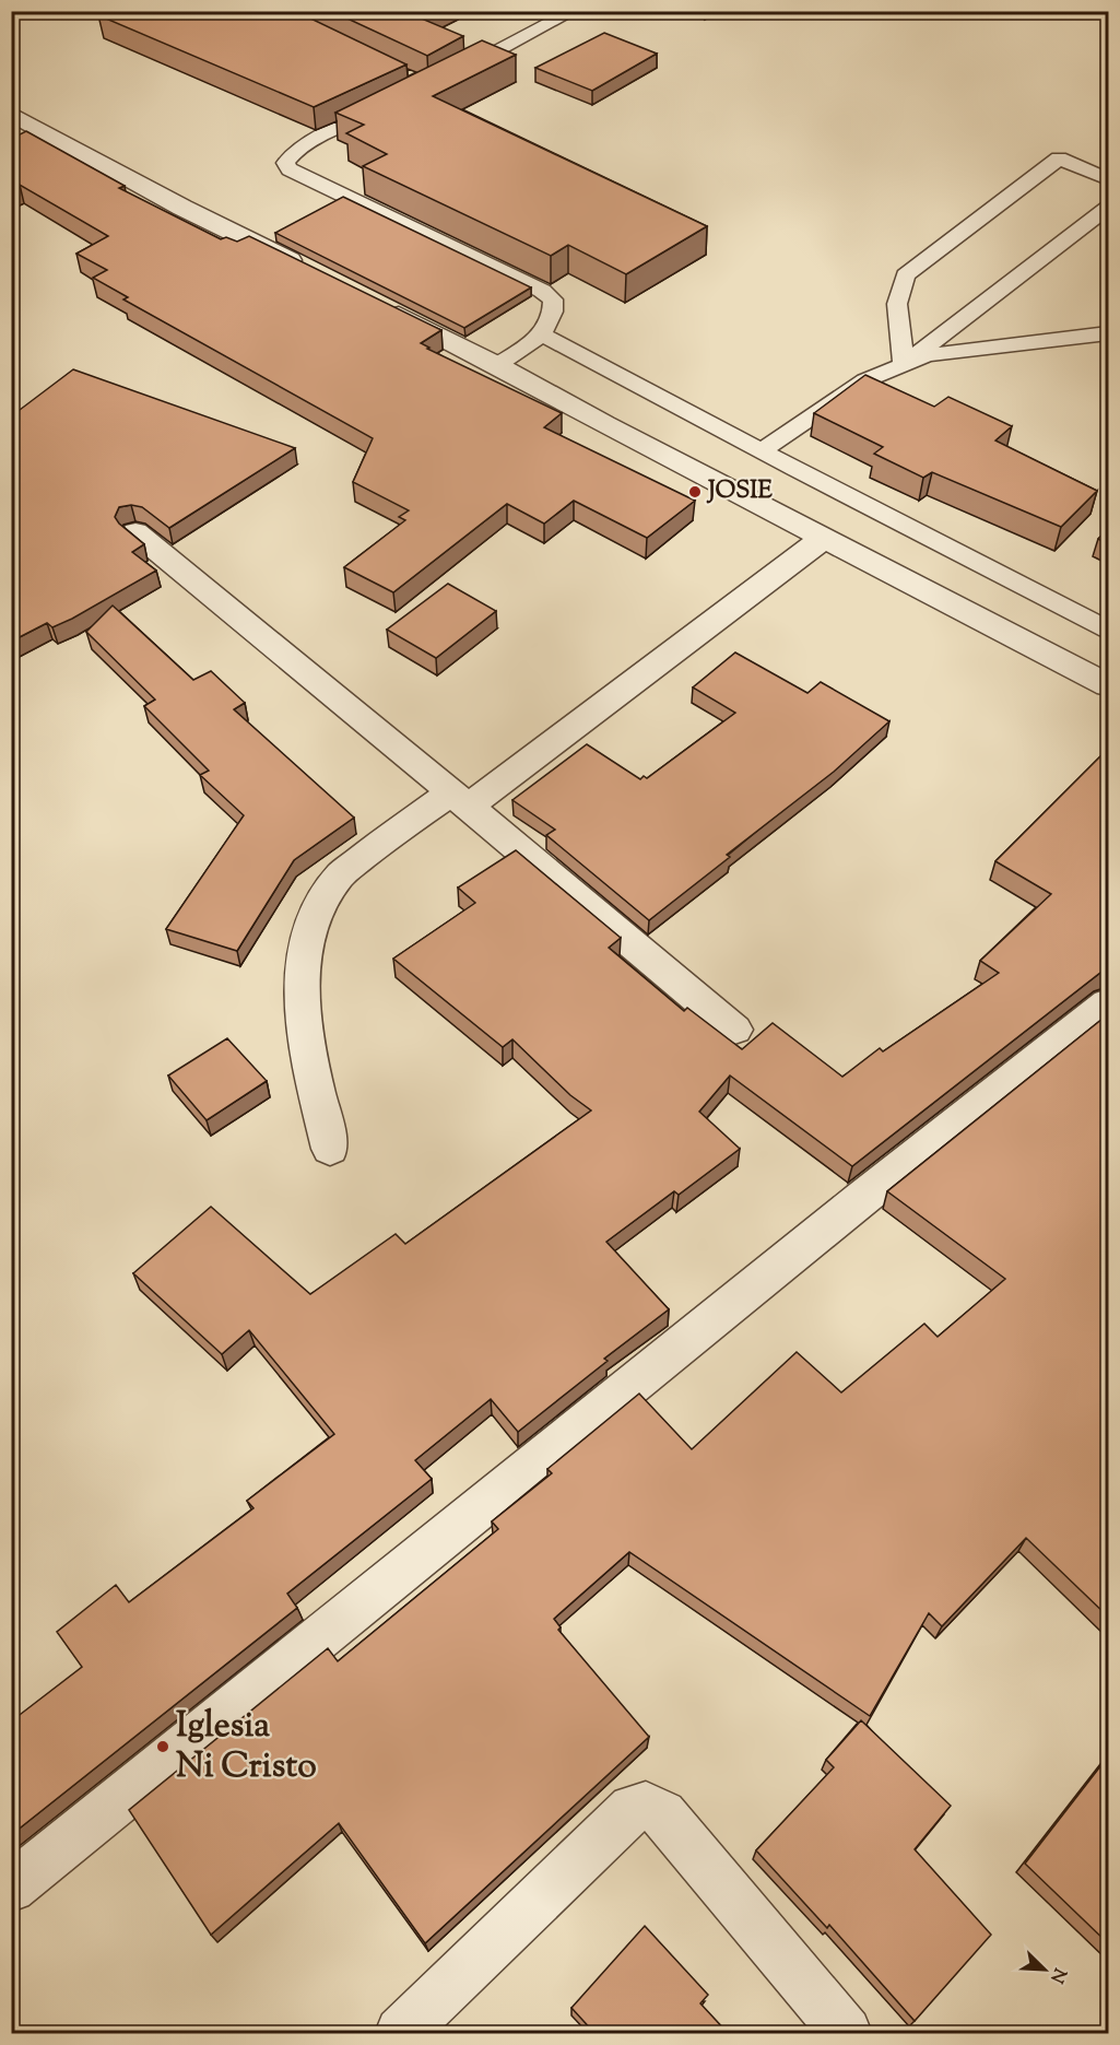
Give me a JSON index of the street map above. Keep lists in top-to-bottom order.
{
  "places": ["JOSIE", "Iglesia Ni Cristo"],
  "north": "bottom right"
}
